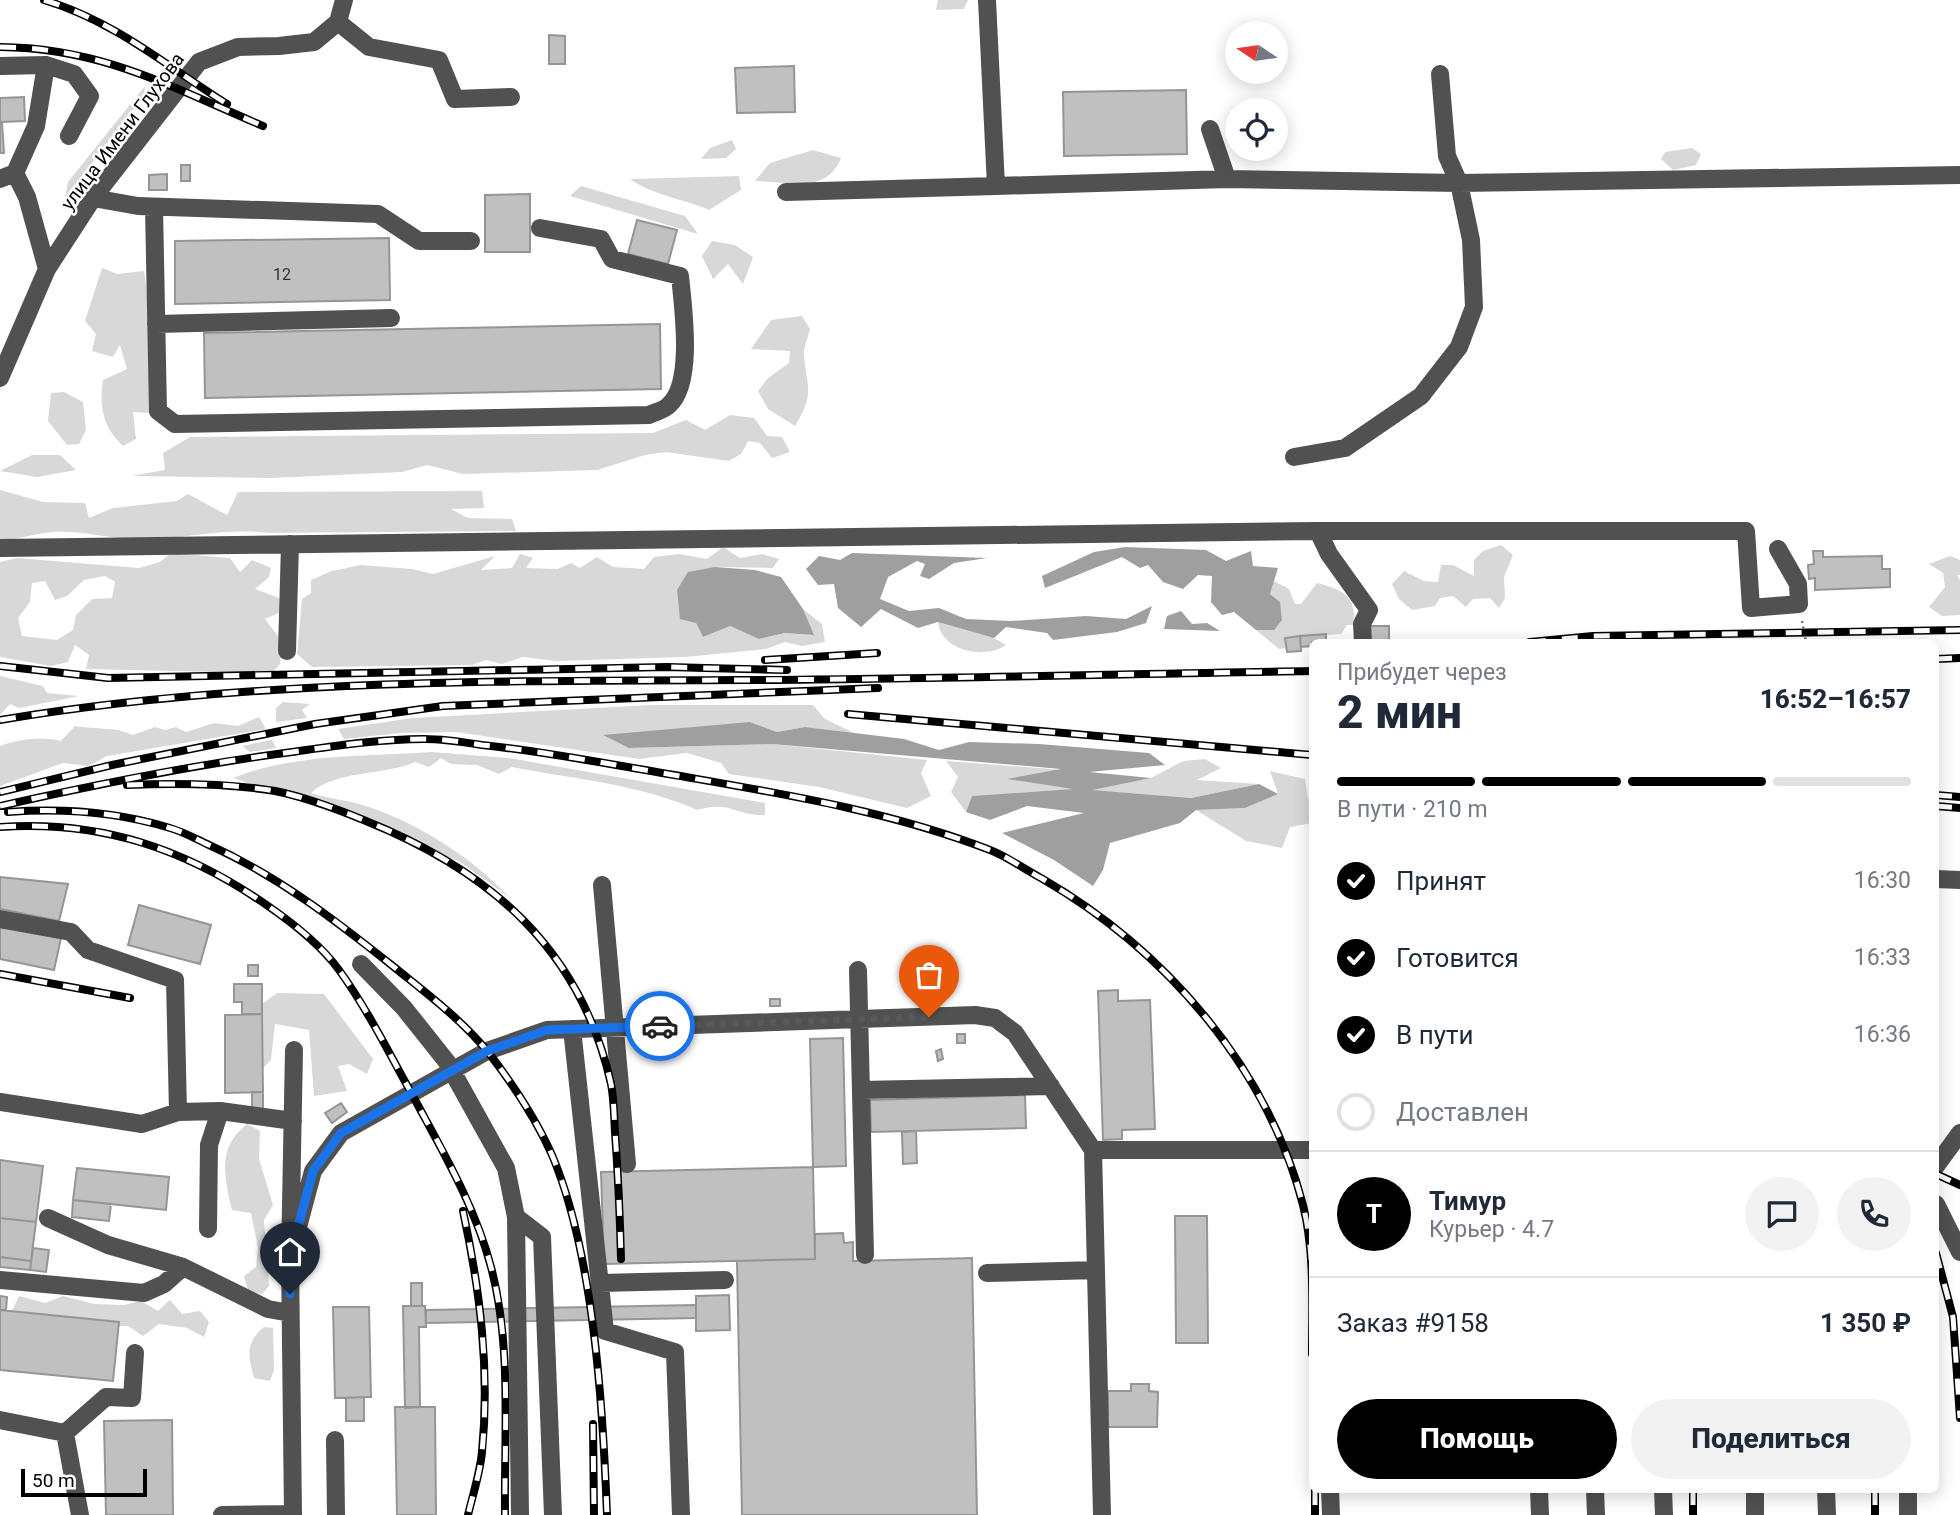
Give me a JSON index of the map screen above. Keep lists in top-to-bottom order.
{
  "streets": {
    "street": ["улица Имени Глухова"]
  },
  "house_numbers": ["12"],
  "scale_bar": "50 m",
  "north": "left",
  "page": {
    "heading": ["2 мин", "Прибудет через", "16:52–16:57"],
    "panel": [
      "Тимур",
      "Курьер · 4.7",
      "Заказ #9158",
      "1 350 ₽"
    ],
    "bar": "В пути · 210 m",
    "list": [
      ["Принят", "16:30"],
      ["Готовится", "16:33"],
      ["В пути", "16:36"],
      "Доставлен"
    ],
    "round": "Т",
    "buttons": ["Помощь", "Поделиться"],
    "scale": "50 m"
  }
}
